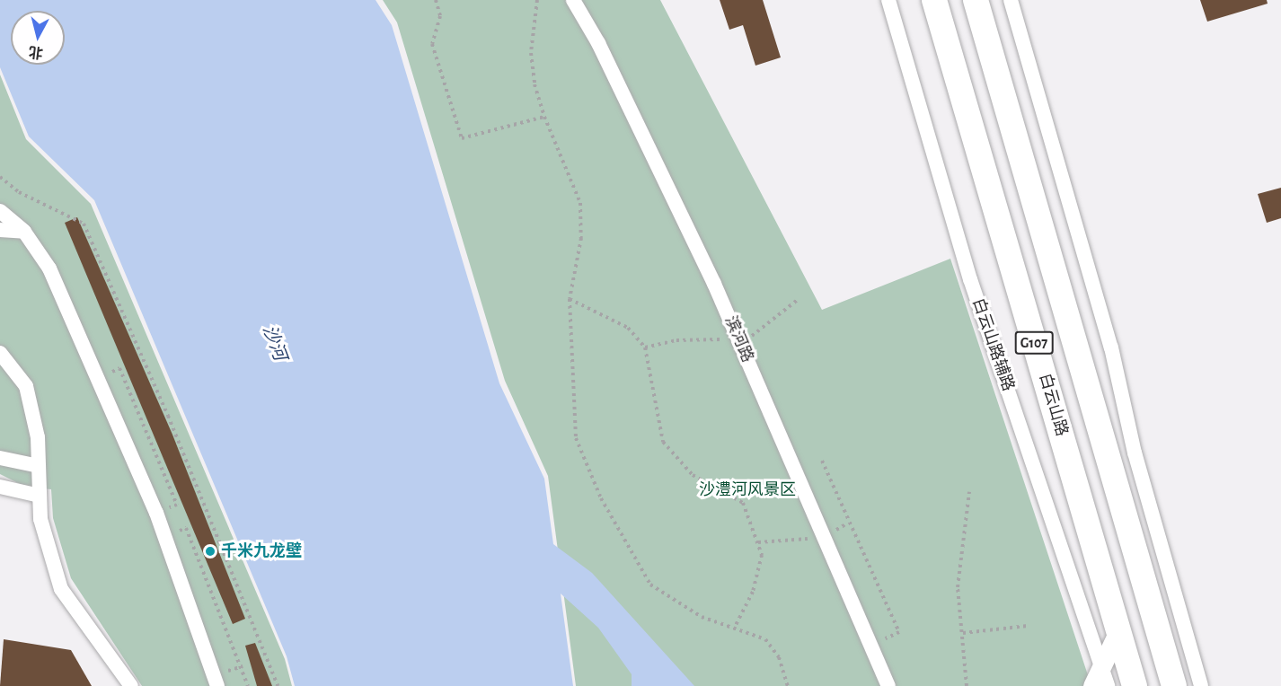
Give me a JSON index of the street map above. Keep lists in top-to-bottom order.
{
  "streets": {
    "highway": ["G107", "白云山路"],
    "street": ["滨河路", "白云山路辅路"]
  },
  "water": ["沙河"],
  "parks": ["沙澧河风景区"],
  "places": ["千米九龙壁"],
  "north": "bottom"
}
